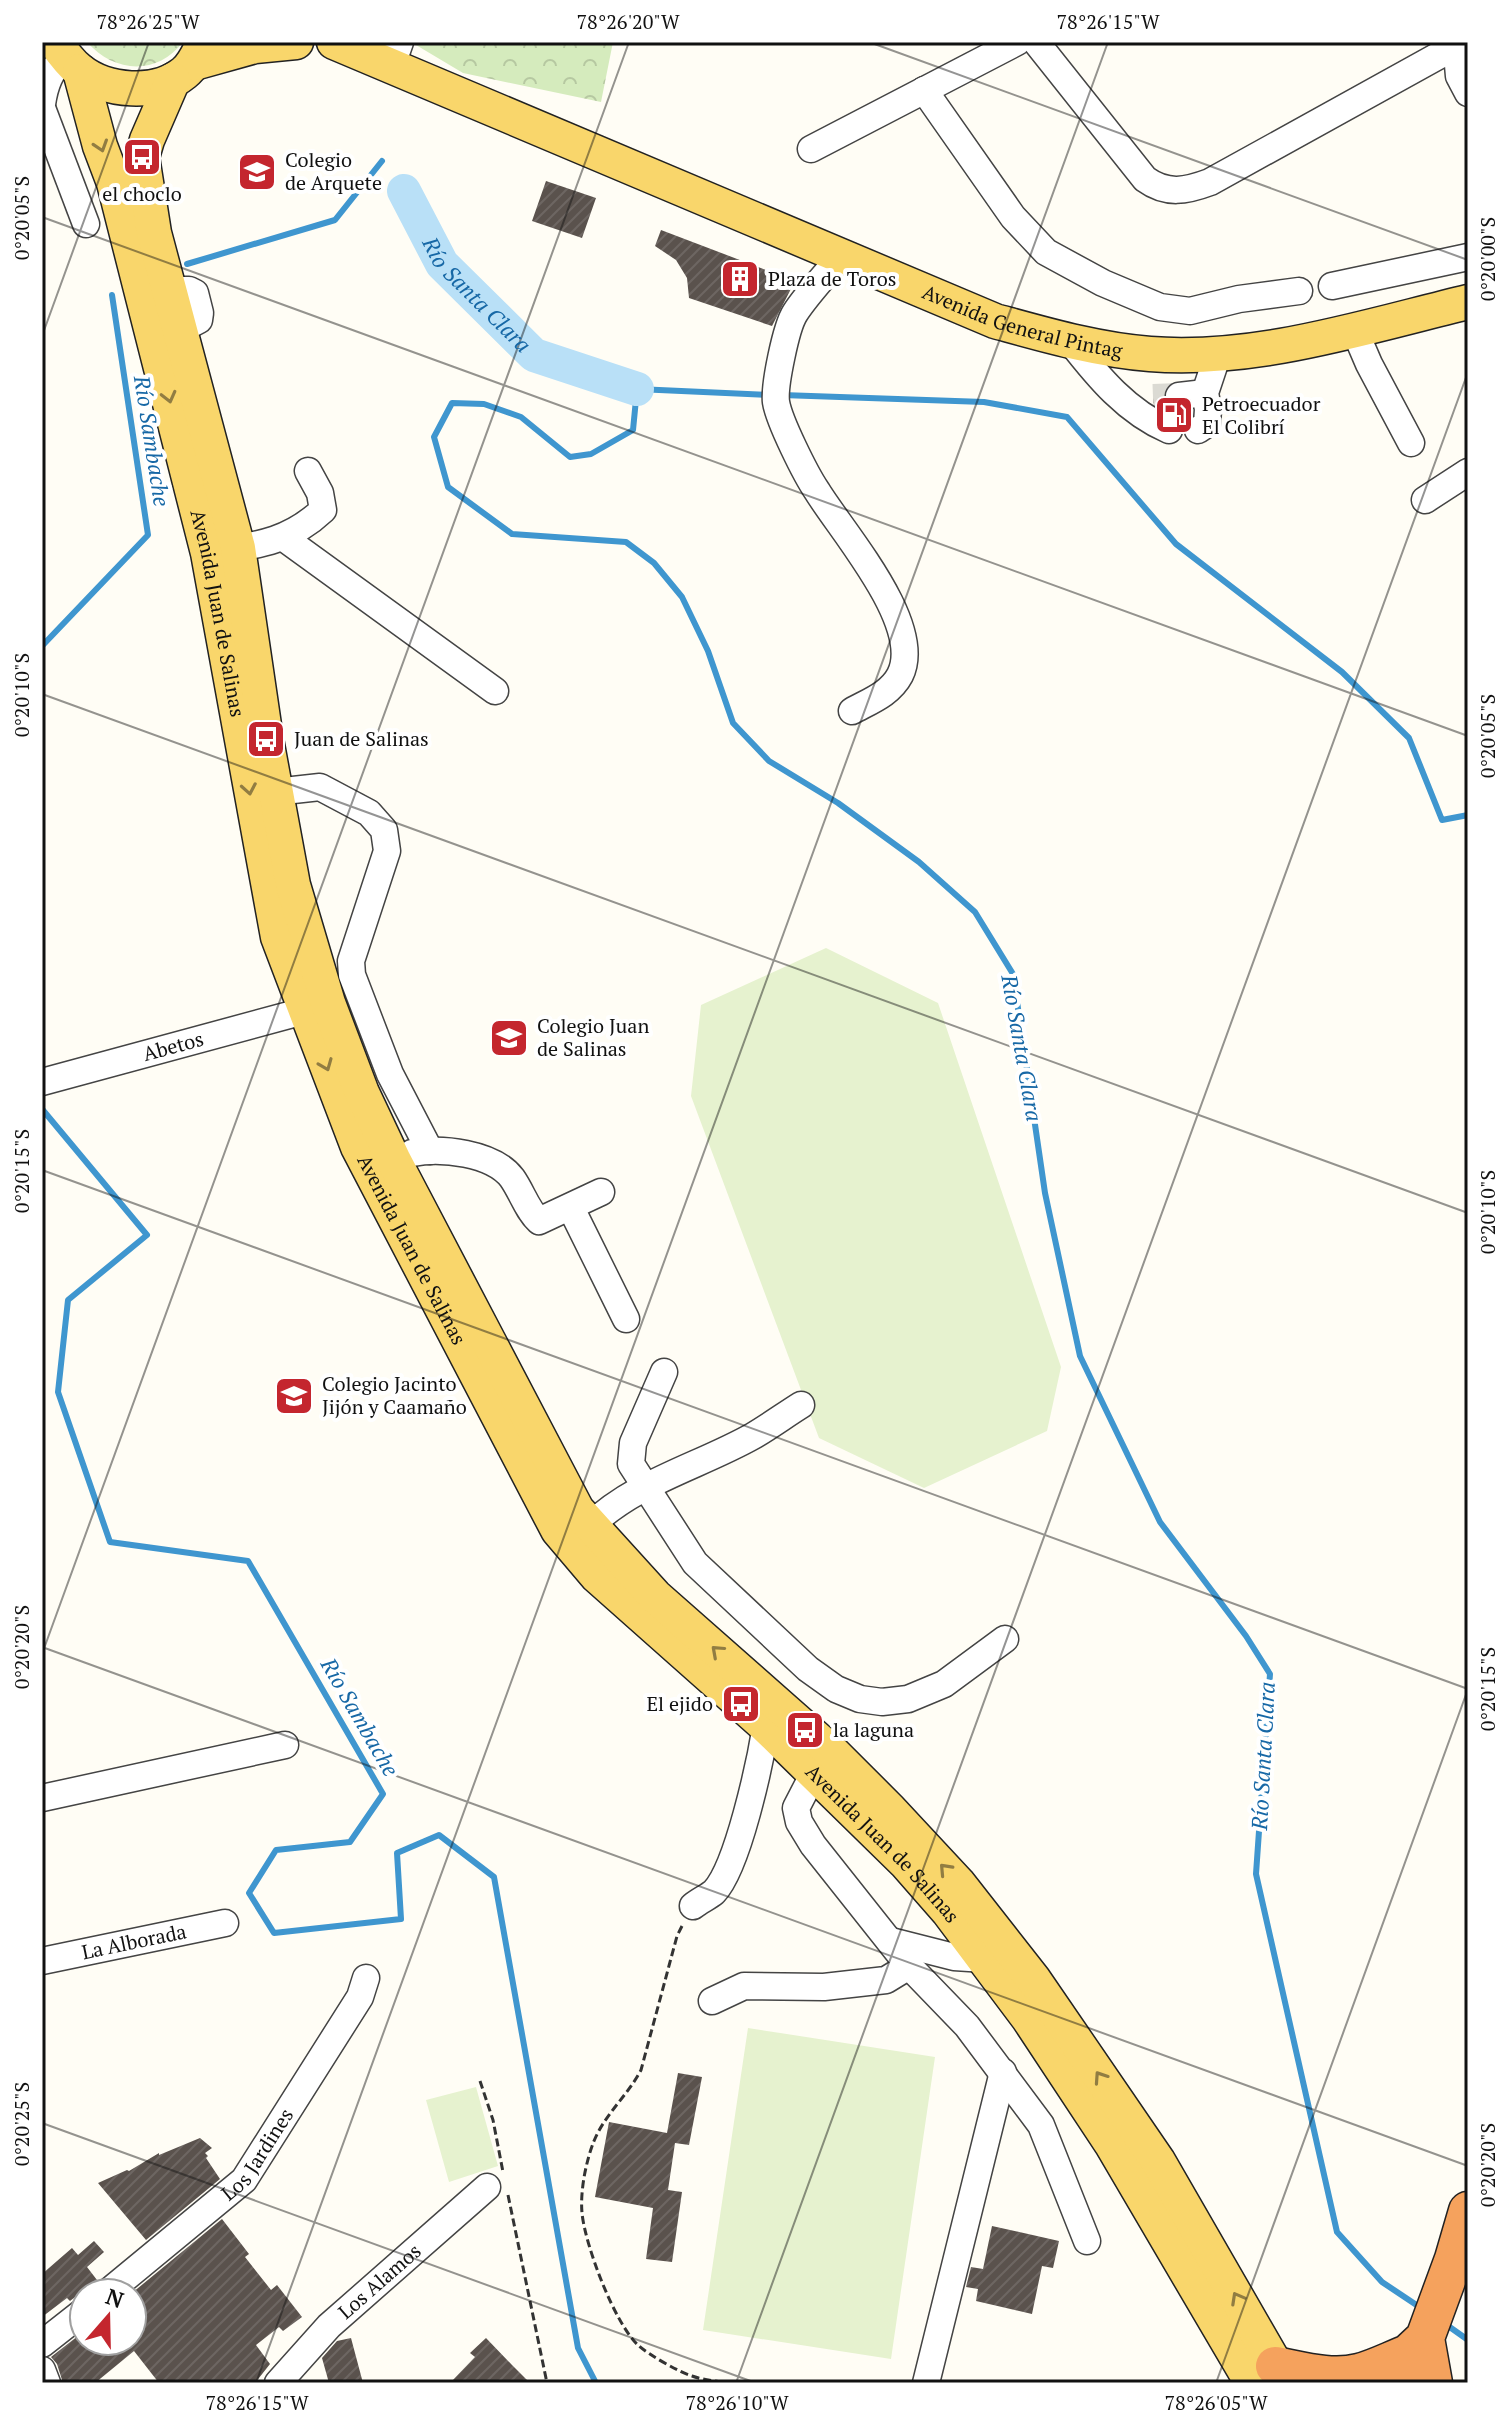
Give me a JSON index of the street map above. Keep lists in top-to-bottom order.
{
  "streets": {
    "main road": ["Avenida General Pintag", "Avenida Juan de Salinas"],
    "street": [
      "Abetos",
      "La Alborada",
      "Los Jardines",
      "Los Alamos"
    ]
  },
  "crossings": [
    ["Avenida Juan de Salinas", "Abetos"]
  ],
  "water": ["Río Santa Clara", "Río Sambache"],
  "places": {
    "bus stop": [
      "el choclo",
      "Juan de Salinas",
      "El ejido",
      "la laguna"
    ],
    "school or university": ["Colegio de Arquete", "Colegio Juan de Salinas", "Colegio Jacinto Jijón y Caamaño"],
    "building": ["Plaza de Toros"],
    "fuel station": ["Petroecuador El Colibrí"]
  },
  "north": "top",
  "coordinates": [
    "78°26'25\"W",
    "78°26'20\"W",
    "78°26'15\"W",
    "0°20'05\"S",
    "0°20'00\"S",
    "0°20'10\"S",
    "0°20'15\"S",
    "0°20'20\"S",
    "0°20'25\"S",
    "78°26'10\"W",
    "78°26'05\"W"
  ]
}
